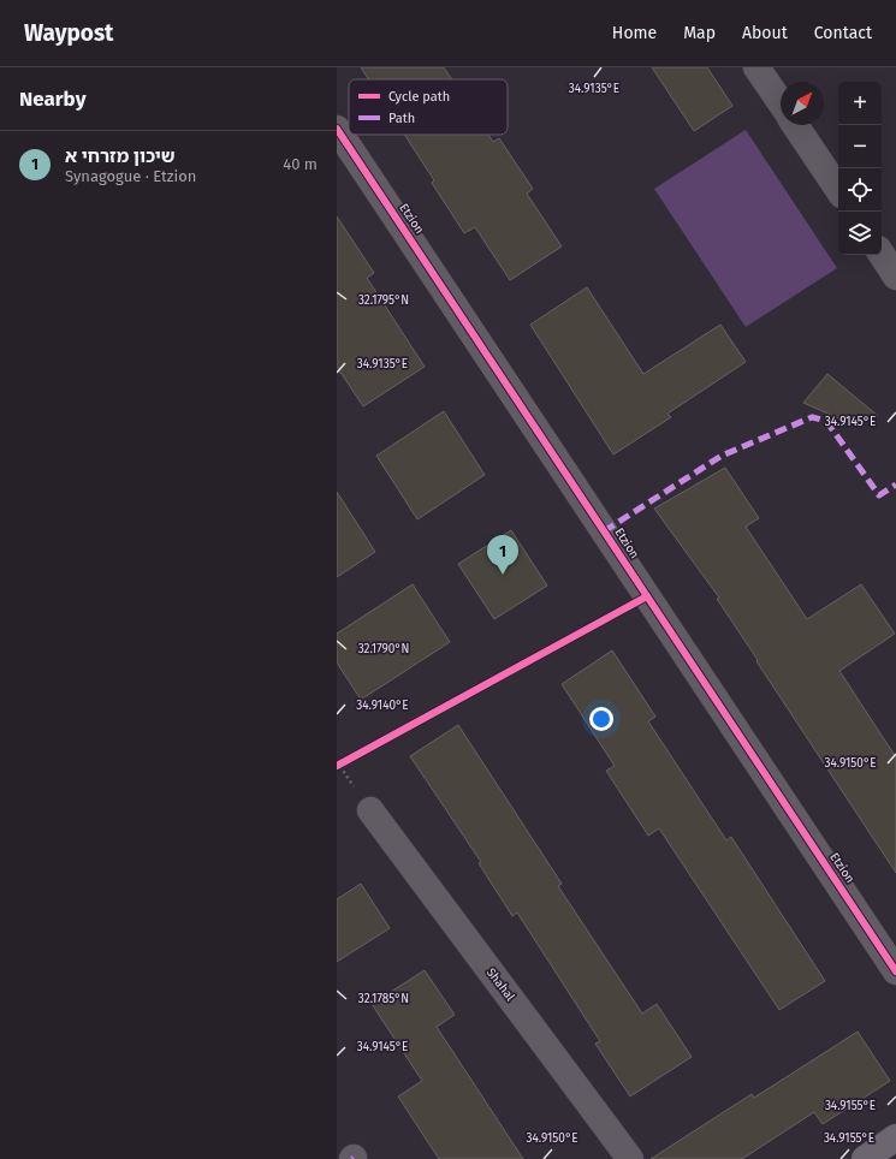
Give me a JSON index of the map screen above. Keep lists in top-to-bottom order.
{
  "streets": {
    "street": ["Etzion", "Shahal"]
  },
  "legend": ["Cycle path", "Path"],
  "north": "top right",
  "page": {
    "header": "Waypost",
    "nav": [
      "Home",
      "Map",
      "About",
      "Contact"
    ],
    "heading": "Nearby",
    "map_buttons": ["+", "−"],
    "list": [
      {
        "mark": "1",
        "name": "שיכון מזרחי א",
        "note": "Synagogue · Etzion",
        "value": "40 m"
      }
    ],
    "pins": "1"
  },
  "coordinates": [
    "34.9135°E",
    "32.1795°N",
    "34.9145°E",
    "32.1790°N",
    "34.9140°E",
    "34.9150°E",
    "32.1785°N",
    "34.9155°E"
  ]
}
